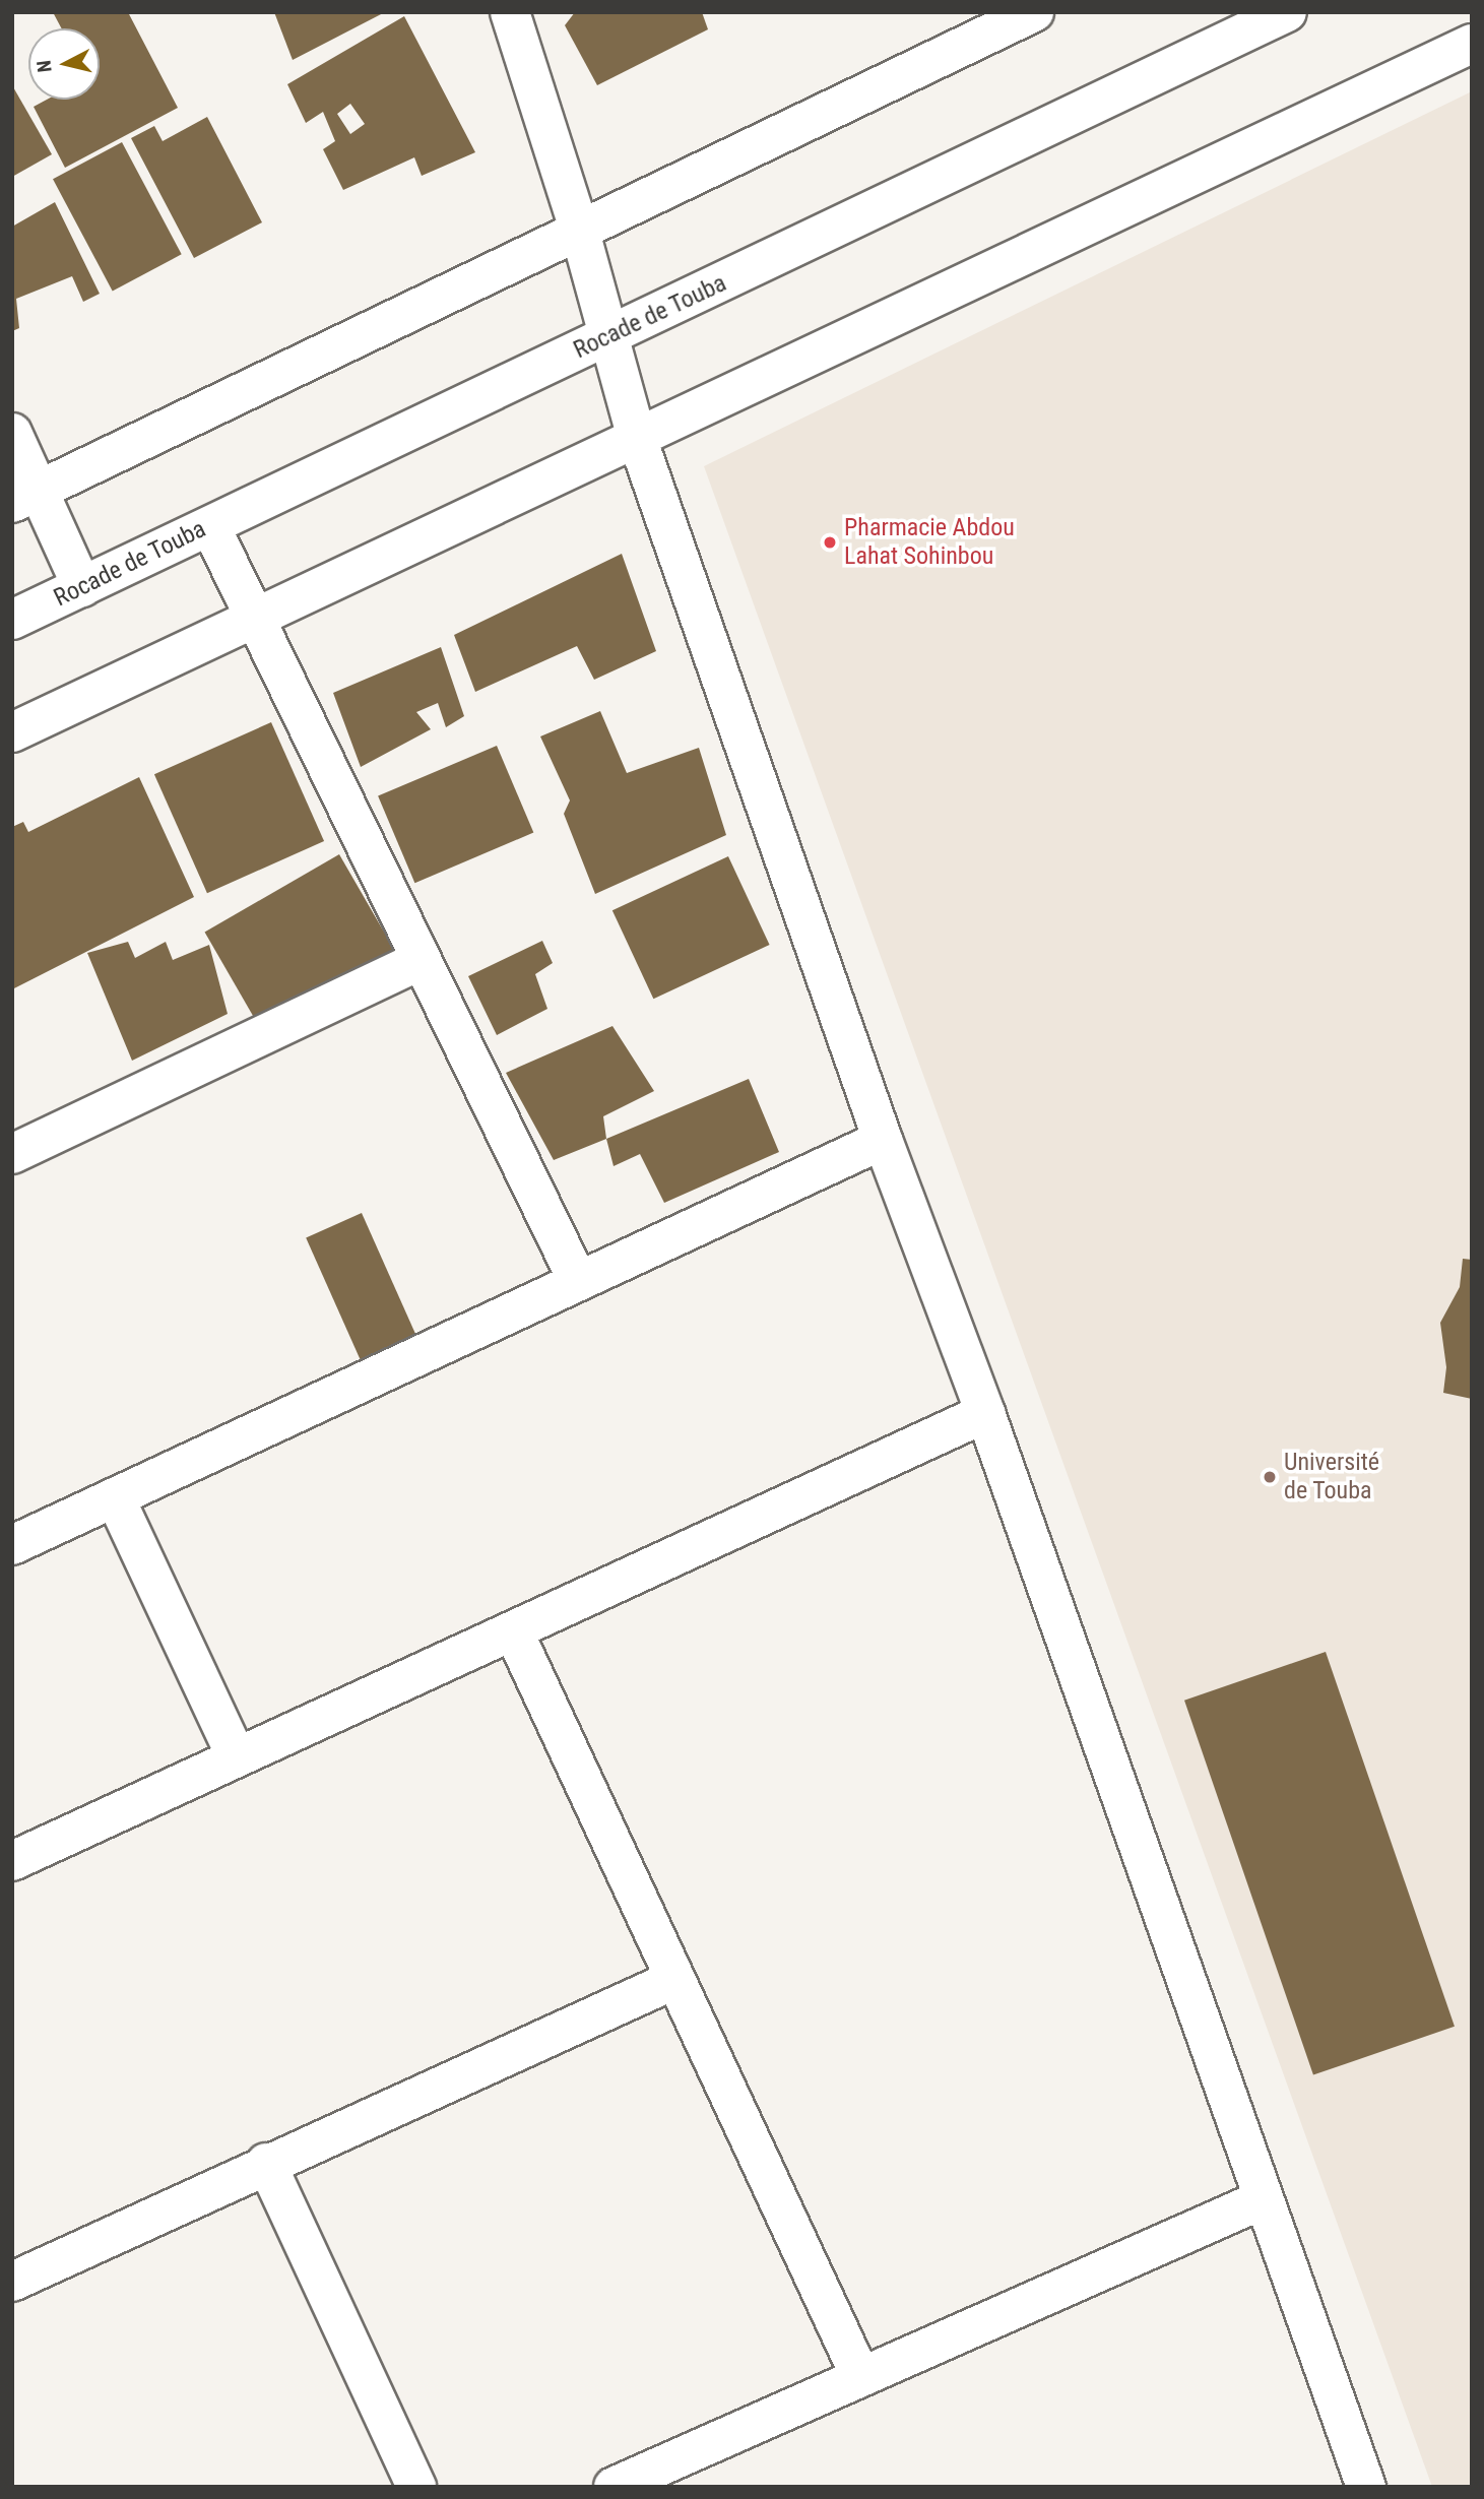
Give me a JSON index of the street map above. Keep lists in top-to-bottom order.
{
  "streets": {
    "street": ["Rocade de Touba"]
  },
  "places": ["Pharmacie Abdou Lahat Sohinbou", "Université de Touba"],
  "north": "left"
}
